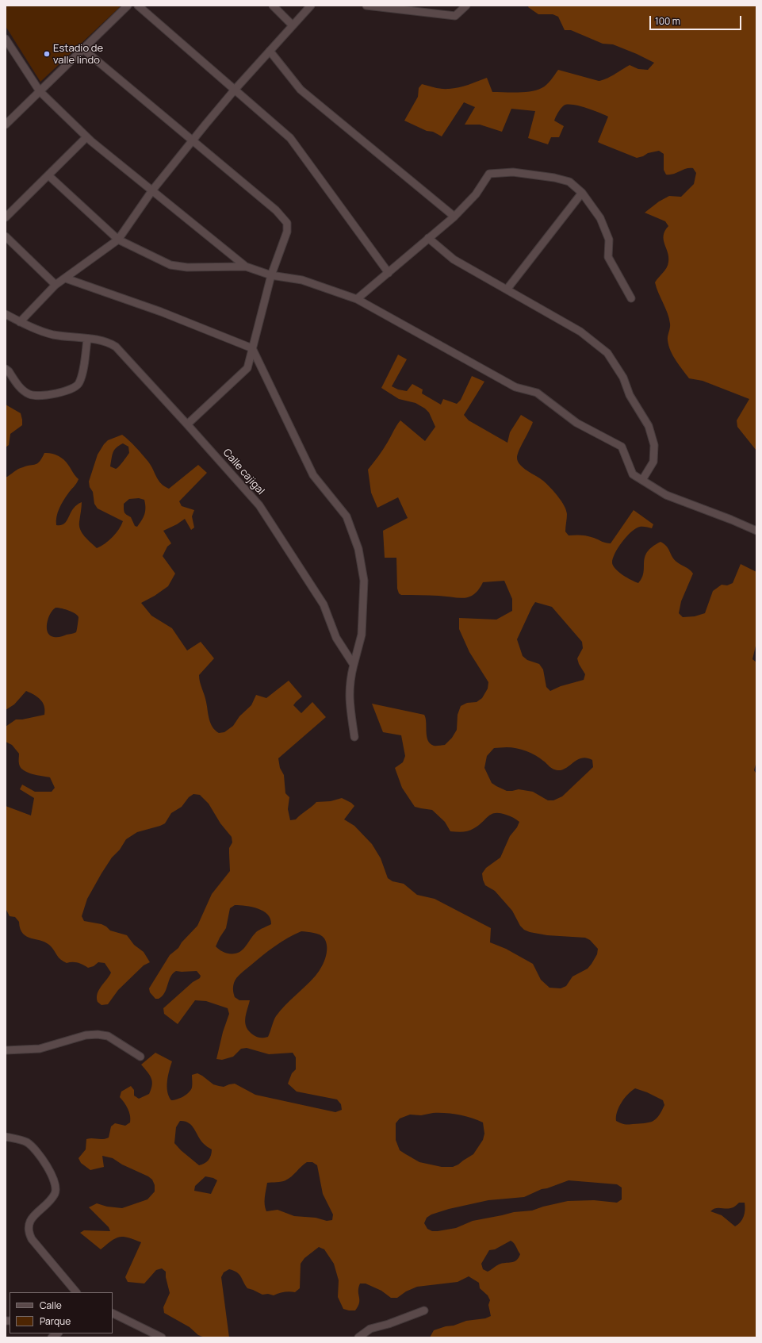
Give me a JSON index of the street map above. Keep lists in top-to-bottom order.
{
  "streets": {
    "street": ["Calle cajigal"]
  },
  "places": ["Estadio de valle lindo"],
  "legend": ["Calle", "Parque"],
  "scale_bar": "100 m"
}
